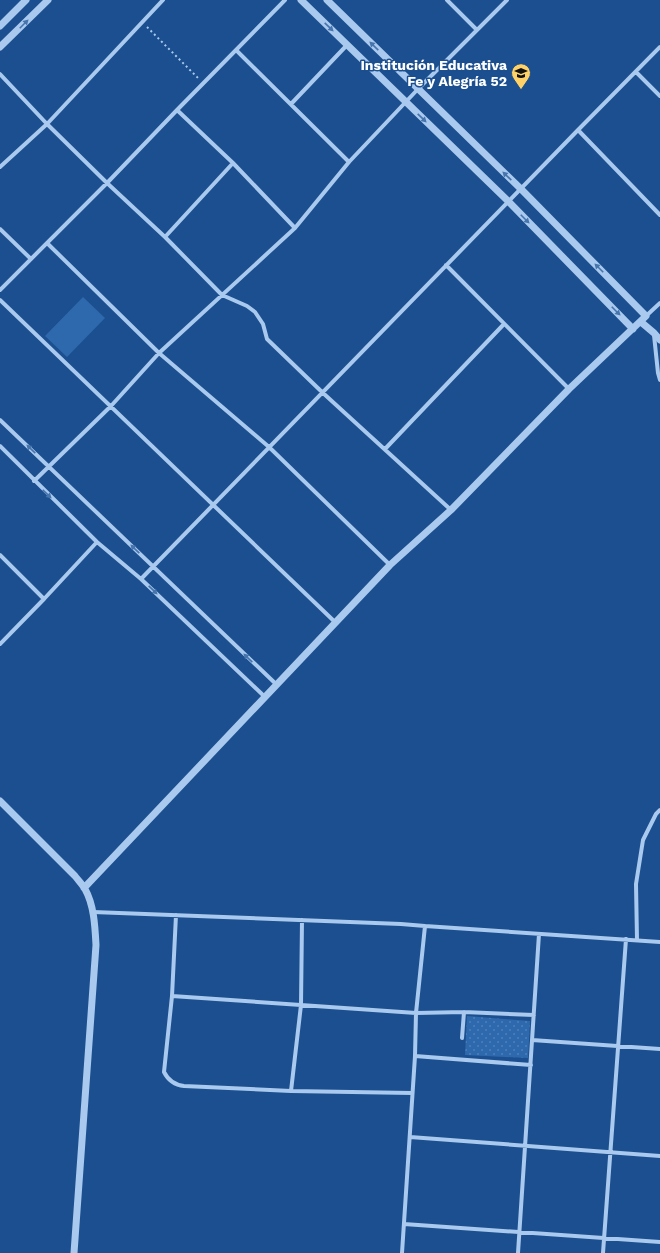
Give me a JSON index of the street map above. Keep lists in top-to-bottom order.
{
  "places": {
    "school or university": ["Institución Educativa Fe y Alegría 52"]
  }
}
